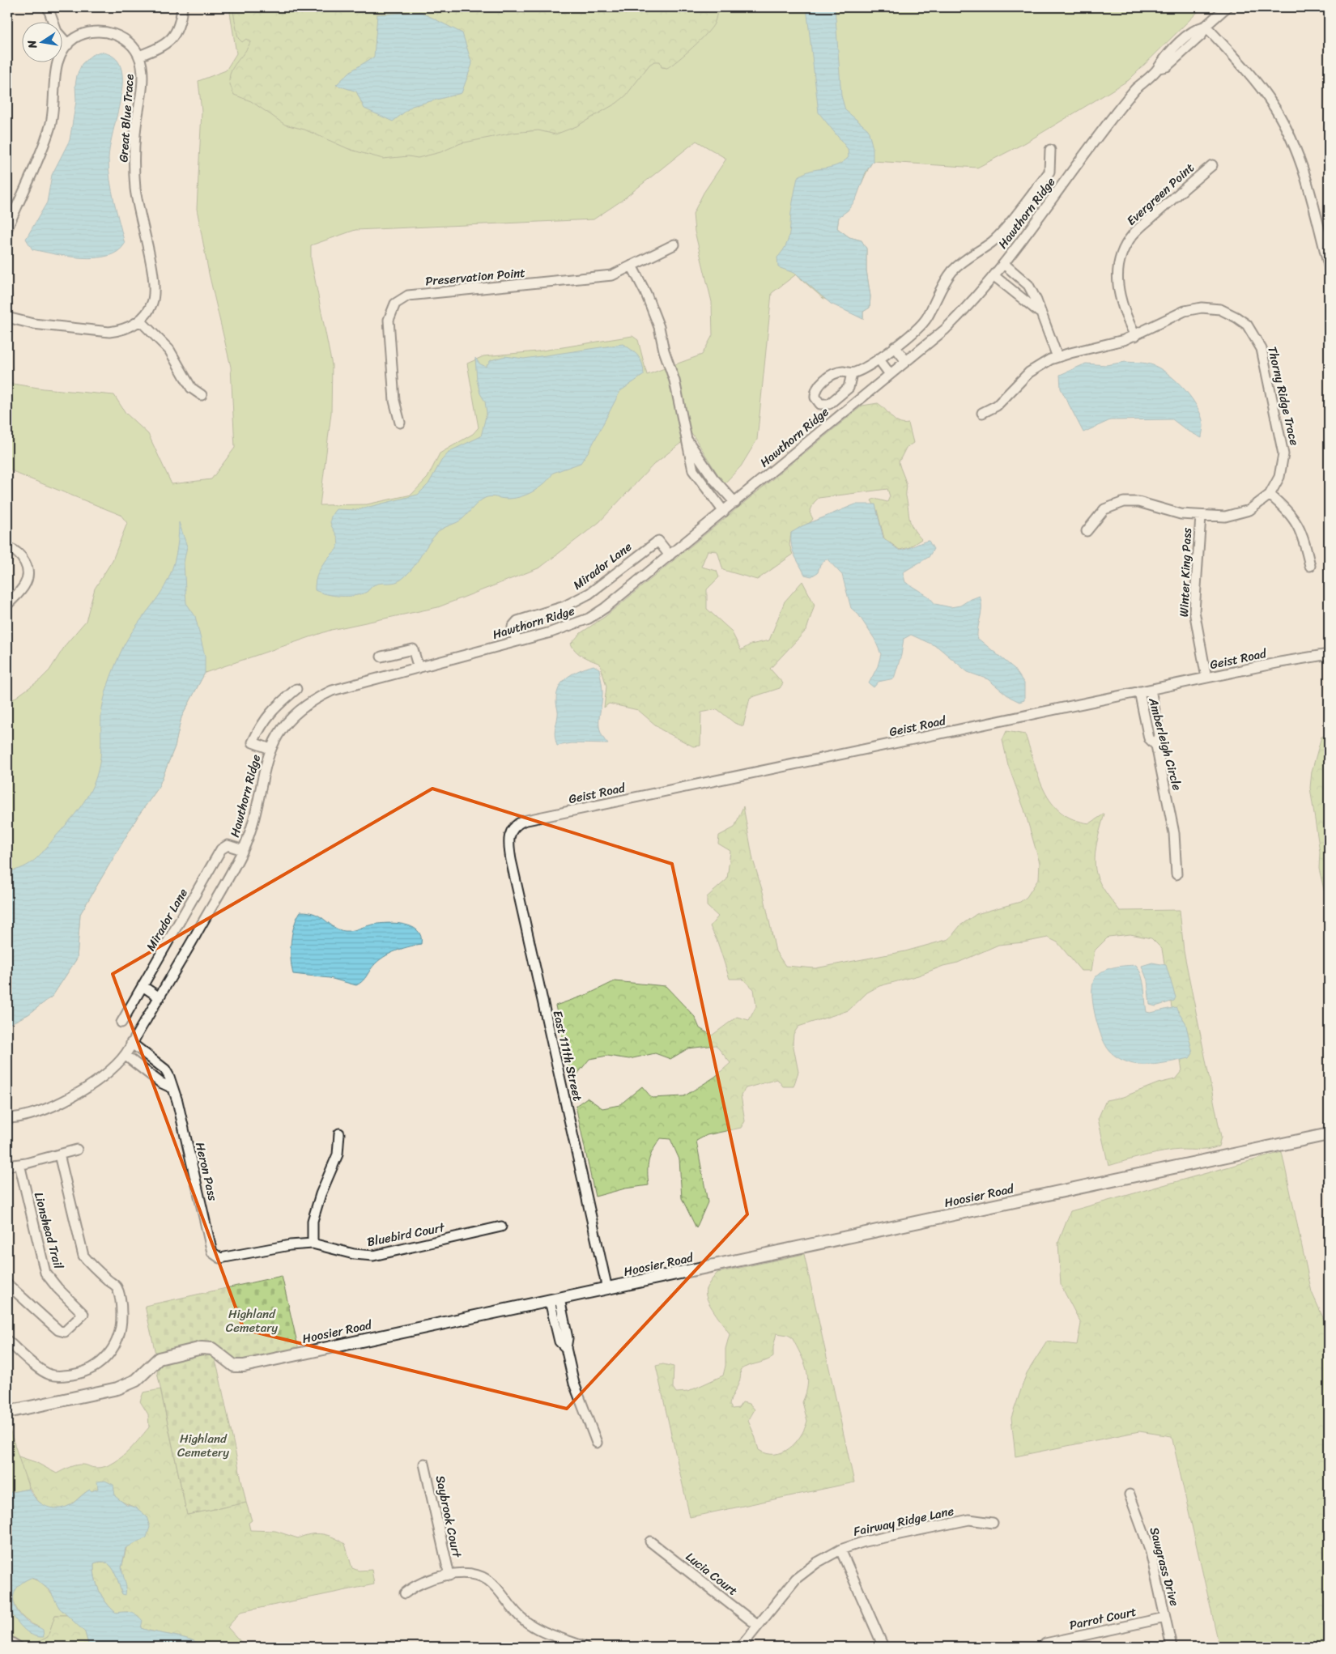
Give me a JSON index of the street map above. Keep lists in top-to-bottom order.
{
  "streets": {
    "street": [
      "Great Blue Trace",
      "Evergreen Point",
      "Hawthorn Ridge",
      "Preservation Point",
      "Thorny Ridge Trace",
      "Mirador Lane",
      "Winter King Pass",
      "Geist Road",
      "Amberleigh Circle",
      "East 111th Street",
      "Heron Pass",
      "Hoosier Road",
      "Lionshead Trail",
      "Bluebird Court",
      "Saybrook Court",
      "Fairway Ridge Lane",
      "Sawgrass Drive",
      "Lucia Court",
      "Parrot Court"
    ]
  },
  "crossings": [
    ["Evergreen Point", "Thorny Ridge Trace"],
    ["Hawthorn Ridge", "Mirador Lane"],
    ["Hawthorn Ridge", "Heron Pass"],
    ["Thorny Ridge Trace", "Winter King Pass"],
    ["Winter King Pass", "Geist Road"],
    ["Geist Road", "Amberleigh Circle"],
    ["Geist Road", "East 111th Street"],
    ["East 111th Street", "Hoosier Road"],
    ["Heron Pass", "Bluebird Court"],
    ["Fairway Ridge Lane", "Lucia Court"],
    ["Sawgrass Drive", "Parrot Court"]
  ],
  "parks": ["Highland Cemetary", "Highland Cemetery"],
  "north": "left"
}
